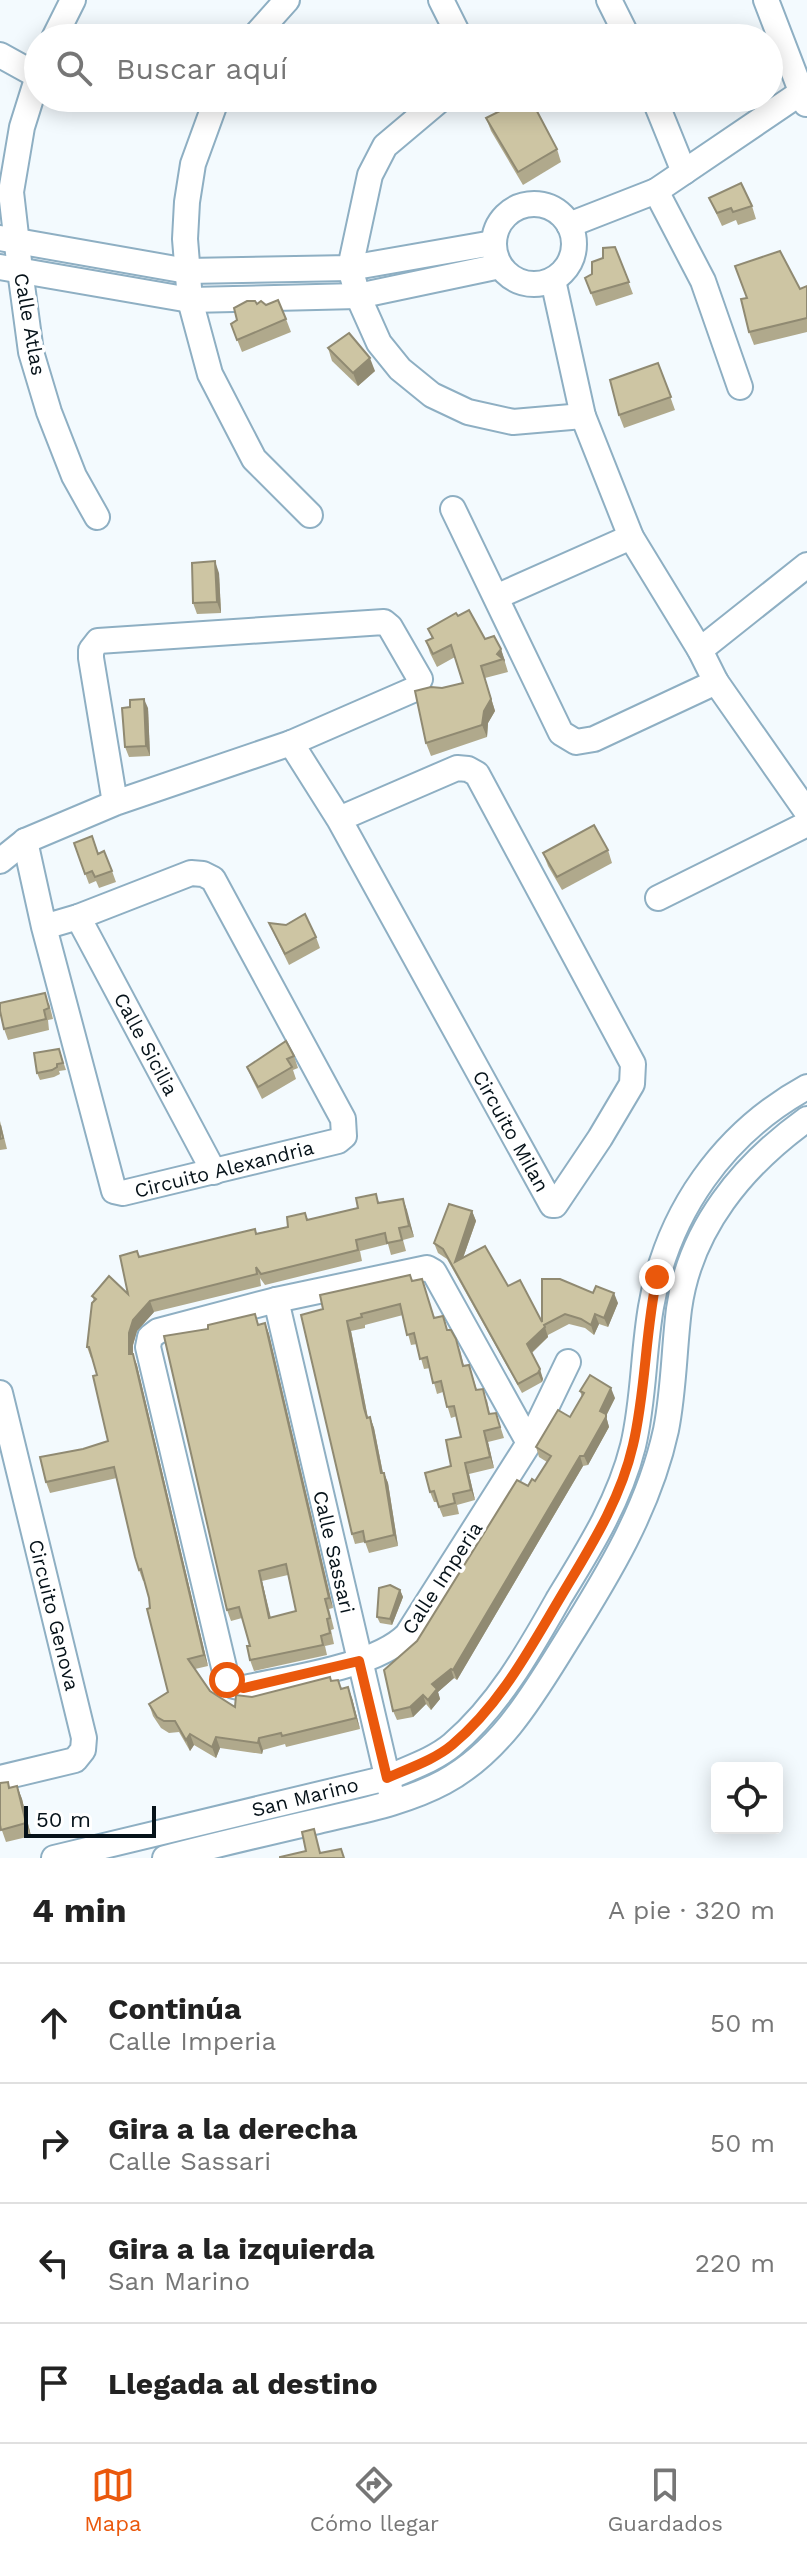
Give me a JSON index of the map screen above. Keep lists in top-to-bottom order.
{
  "streets": {
    "street": [
      "Calle Atlas",
      "Calle Sicilia",
      "Circuito Milan",
      "Circuito Alexandria",
      "Calle Sassari",
      "Calle Imperia",
      "Circuito Genova",
      "San Marino"
    ]
  },
  "crossings": [
    ["Calle Sicilia", "Circuito Alexandria"],
    ["Calle Sassari", "Calle Imperia"],
    ["Calle Sassari", "San Marino"]
  ],
  "scale_bar": "50 m",
  "page": {
    "search": "Buscar aquí",
    "scale": "50 m",
    "heading": ["4 min", "A pie · 320 m"],
    "list": [
      ["Continúa", "Calle Imperia", "50 m"],
      ["Gira a la derecha", "Calle Sassari", "50 m"],
      ["Gira a la izquierda", "San Marino", "220 m"],
      "Llegada al destino"
    ],
    "nav": ["Mapa", "Cómo llegar", "Guardados"]
  }
}
